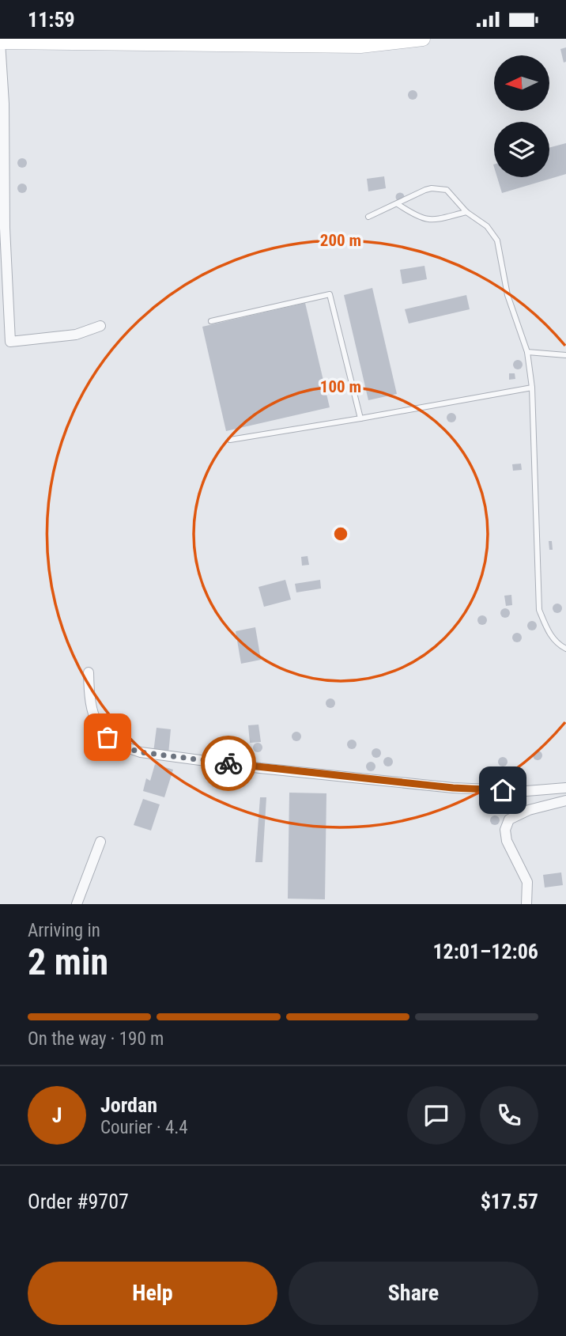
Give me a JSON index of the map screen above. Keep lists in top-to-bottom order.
{
  "north": "left",
  "page": {
    "status": "11:59",
    "heading": ["2 min", "Arriving in", "12:01–12:06"],
    "panel": [
      "Jordan",
      "Courier · 4.4",
      "Order #9707",
      "$17.57"
    ],
    "bar": "On the way · 190 m",
    "round": "J",
    "buttons": ["Help", "Share"]
  },
  "rings": ["200 m", "100 m"]
}
